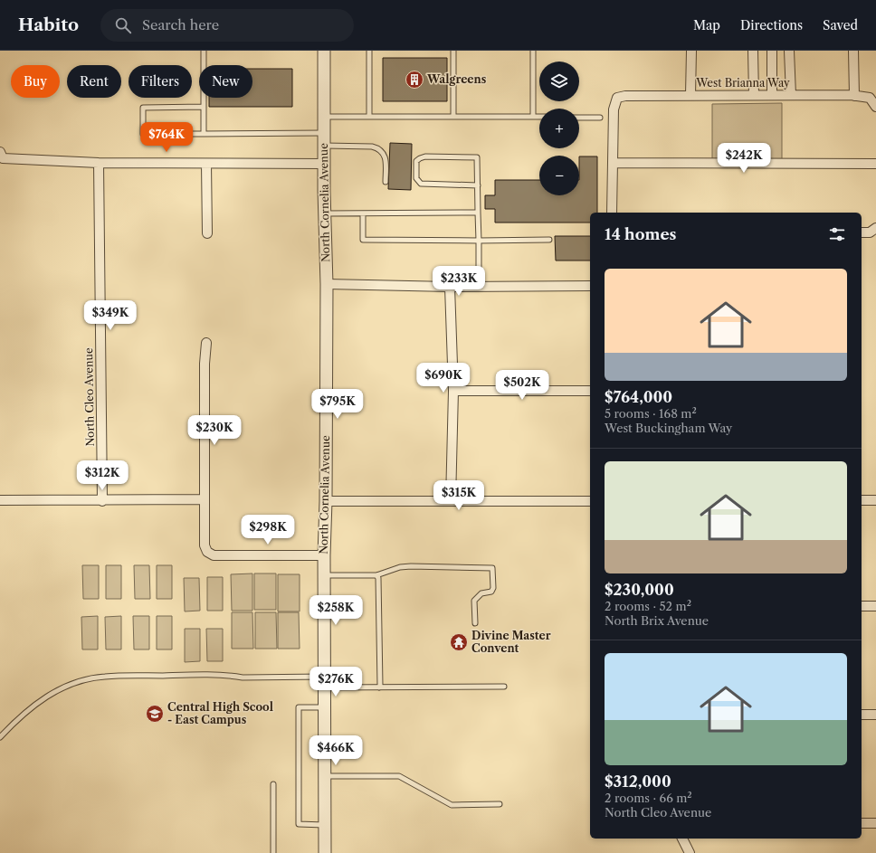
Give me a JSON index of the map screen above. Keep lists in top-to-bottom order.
{
  "streets": {
    "street": ["West Brianna Way", "North Cornelia Avenue", "North Cleo Avenue"]
  },
  "places": {
    "building": ["Walgreens"],
    "temple": ["Divine Master Convent"],
    "school or university": ["Central High Scool - East Campus"]
  },
  "page": {
    "header": "Habito",
    "search": "Search here",
    "nav": ["Map", "Directions", "Saved"],
    "map_buttons": ["+", "−"],
    "chip": [
      "Buy",
      "Rent",
      "Filters",
      "New"
    ],
    "price": [
      "$764K",
      "$242K",
      "$233K",
      "$349K",
      "$690K",
      "$502K",
      "$795K",
      "$230K",
      "$312K",
      "$315K",
      "$298K",
      "$258K",
      "$276K",
      "$466K"
    ],
    "heading": "14 homes",
    "list": [
      {
        "name": "$764,000",
        "note": "5 rooms · 168 m² · West Buckingham Way"
      },
      {
        "name": "$230,000",
        "note": "2 rooms · 52 m² · North Brix Avenue"
      },
      {
        "name": "$312,000",
        "note": "2 rooms · 66 m² · North Cleo Avenue"
      }
    ]
  }
}
